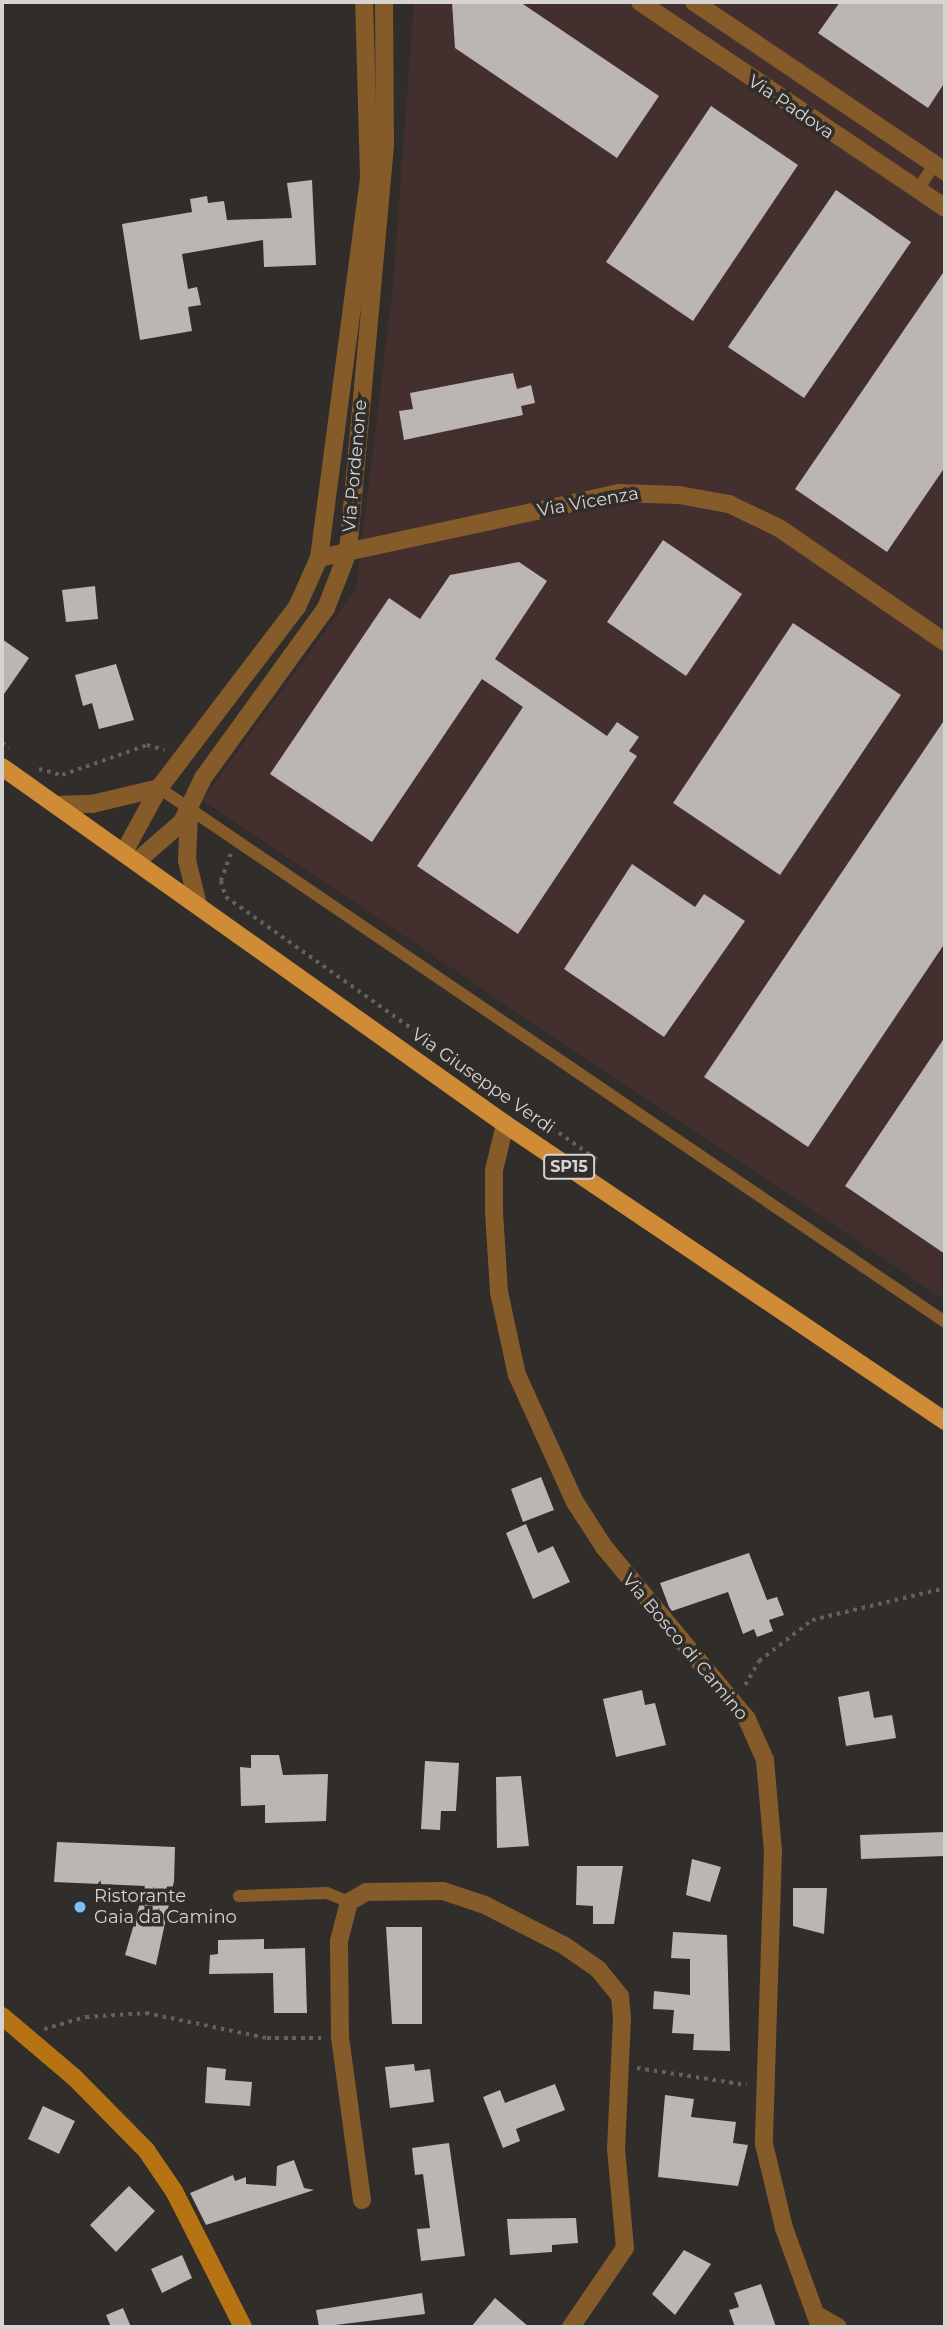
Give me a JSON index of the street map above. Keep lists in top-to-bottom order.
{
  "streets": {
    "main road": ["Via Giuseppe Verdi", "SP15"],
    "street": [
      "Via Padova",
      "Via Pordenone",
      "Via Vicenza",
      "Via Bosco di Camino"
    ]
  },
  "crossings": [
    ["Via Pordenone", "Via Vicenza"],
    ["Via Pordenone", "Via Giuseppe Verdi"],
    ["Via Giuseppe Verdi", "Via Bosco di Camino"]
  ],
  "places": ["Ristorante Gaia da Camino"]
}
